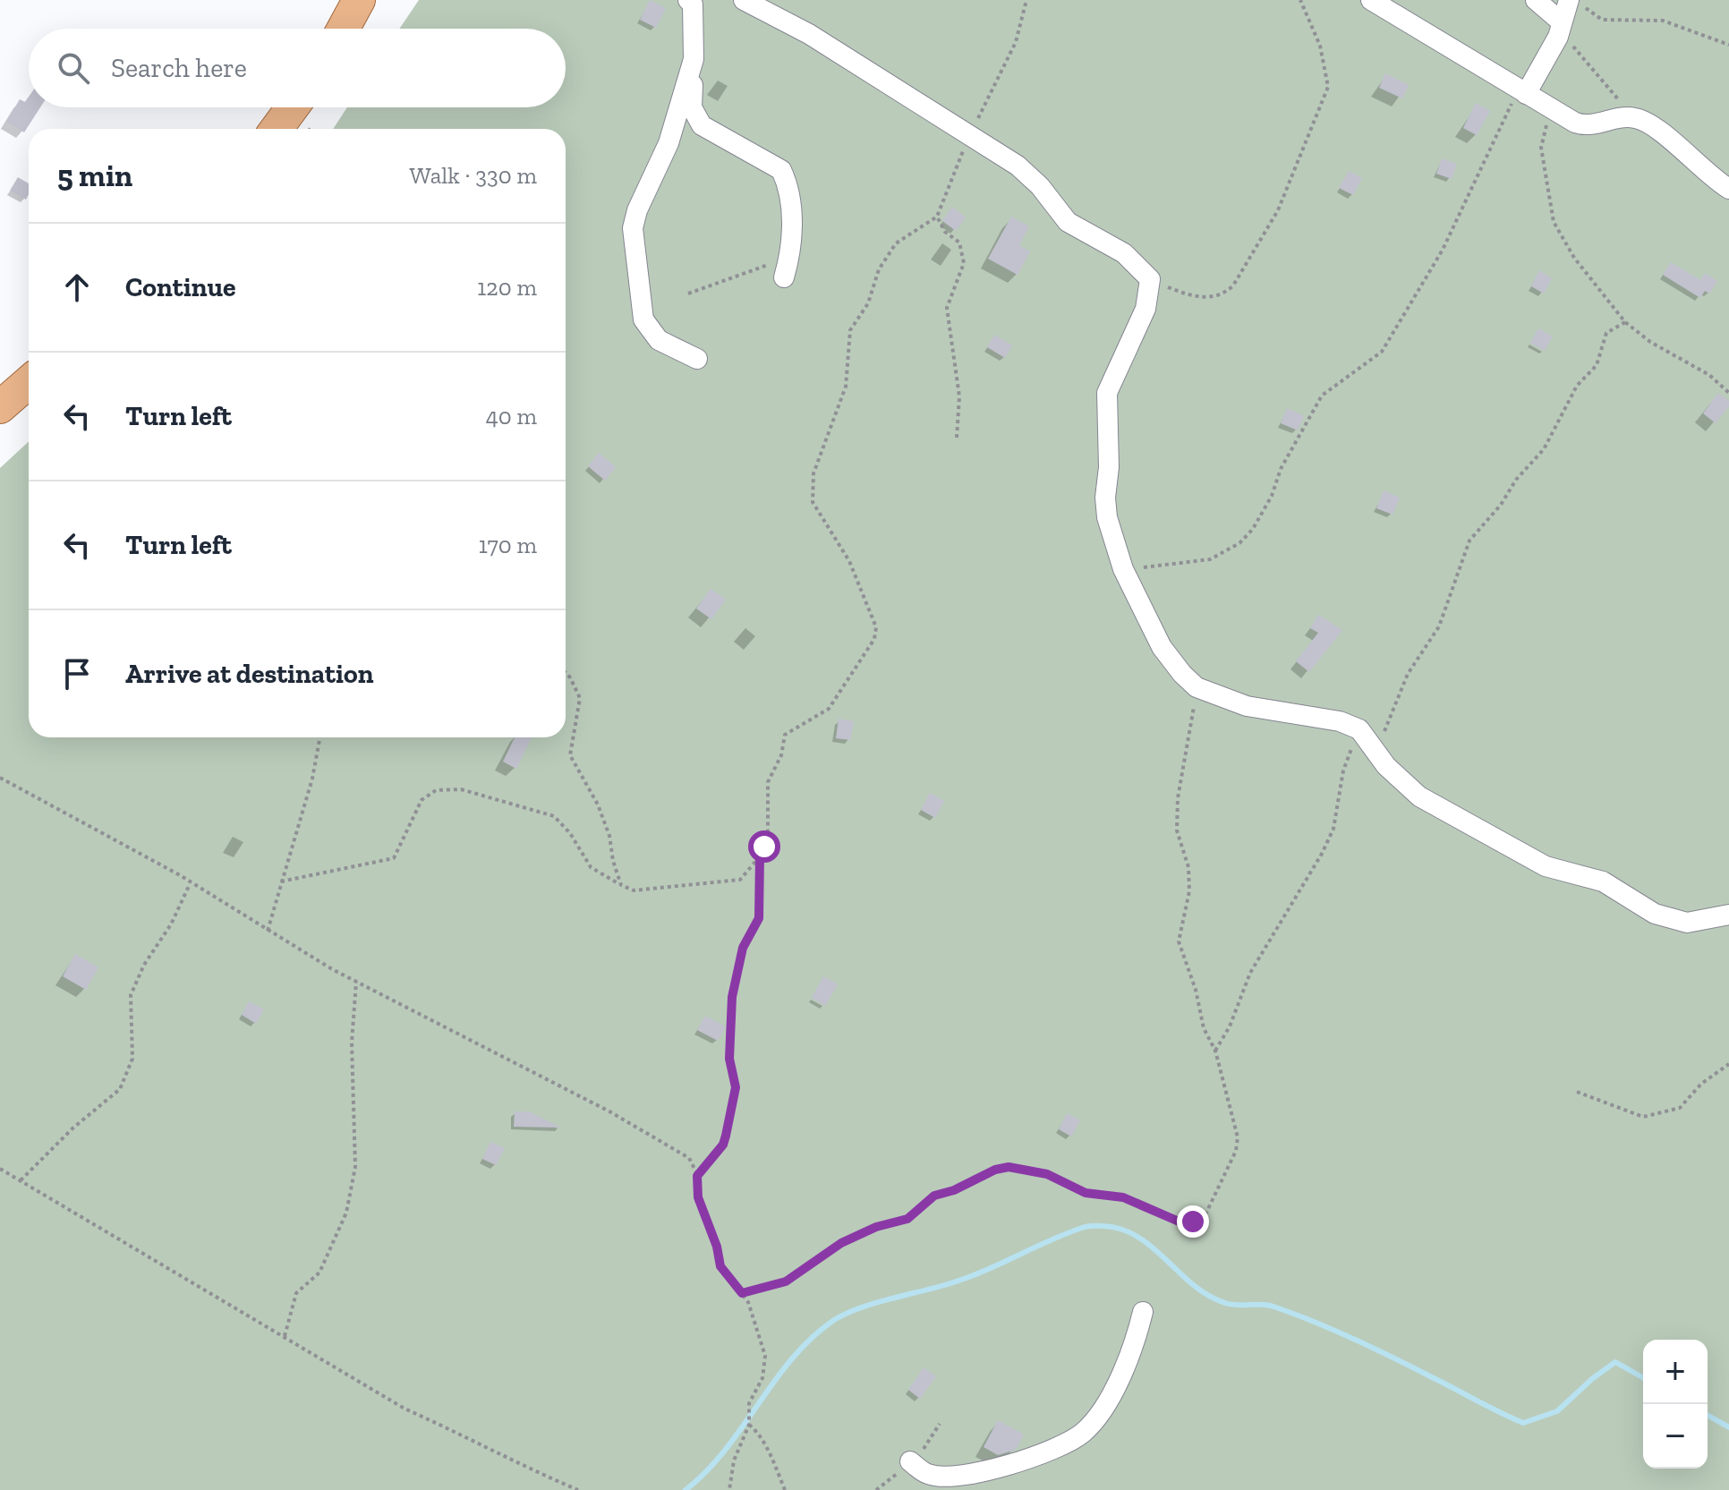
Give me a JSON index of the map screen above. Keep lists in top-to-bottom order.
{
  "page": {
    "search": "Search here",
    "heading": ["5 min", "Walk · 330 m"],
    "list": [
      ["Continue", "120 m"],
      ["Turn left", "40 m"],
      ["Turn left", "170 m"],
      "Arrive at destination"
    ],
    "map_buttons": ["+", "−"]
  }
}
